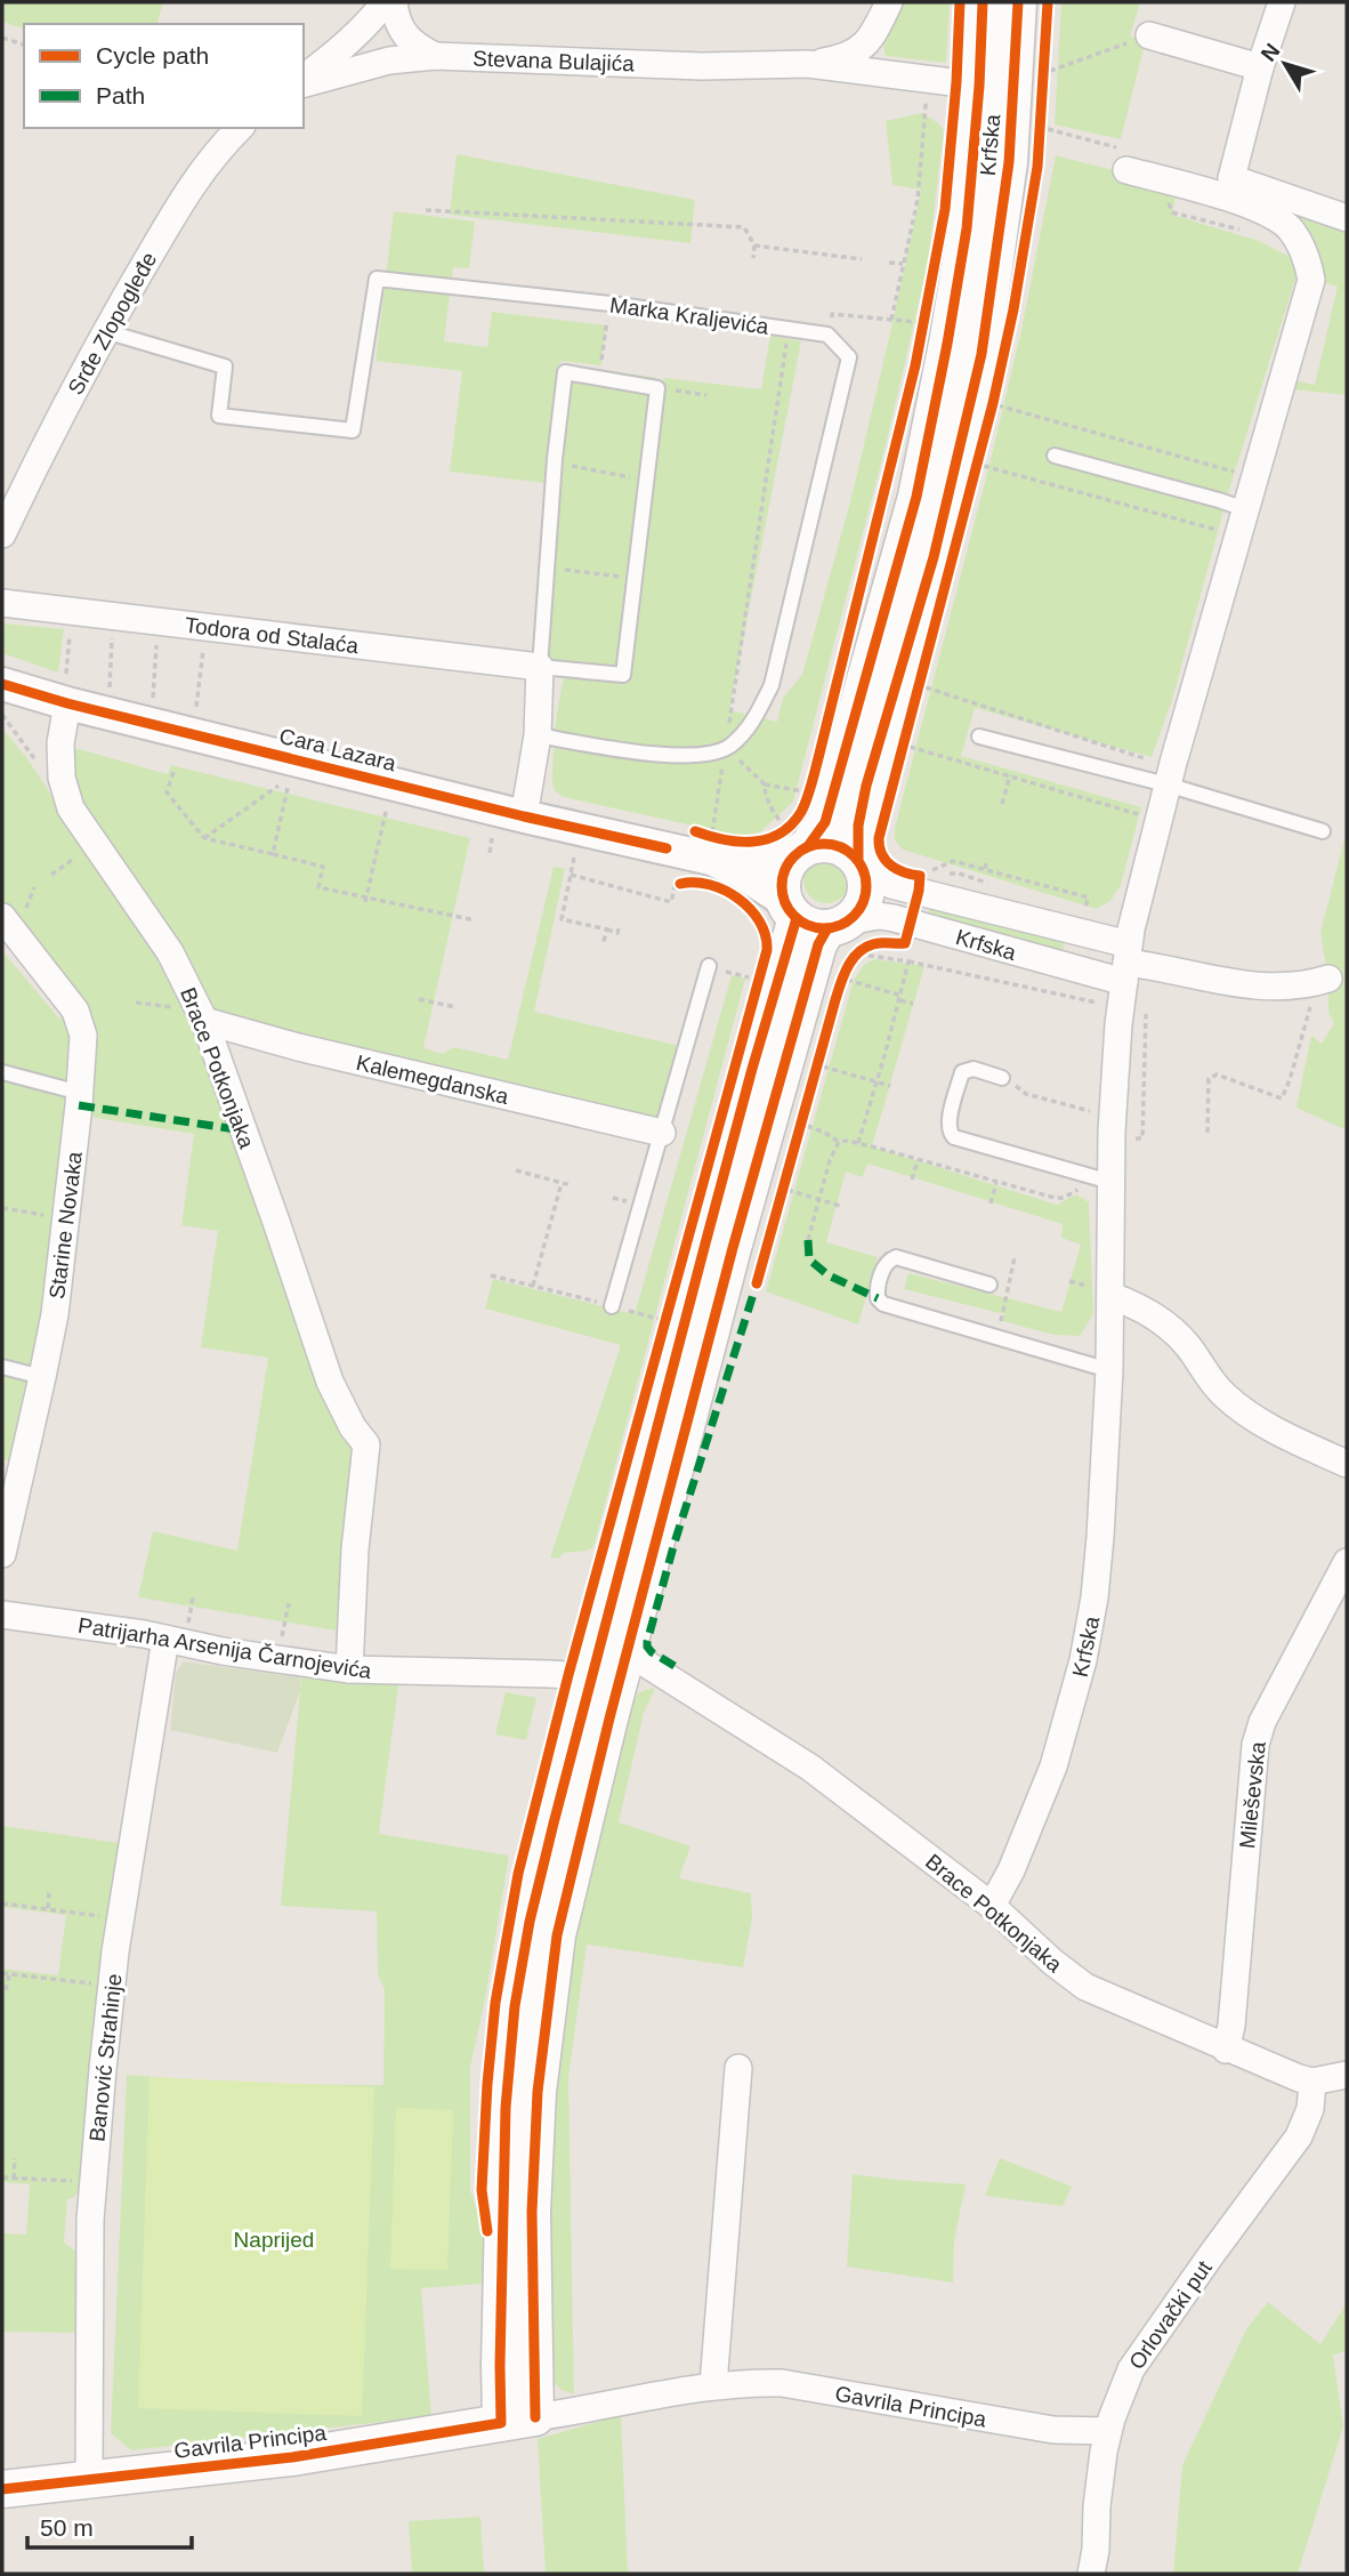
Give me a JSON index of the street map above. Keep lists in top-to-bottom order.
{
  "streets": {
    "main road": ["Krfska", "Gavrila Principa"],
    "street": [
      "Stevana Bulajića",
      "Srđe Zlopogleđe",
      "Todora od Stalaća",
      "Cara Lazara",
      "Brace Potkonjaka",
      "Kalemegdanska",
      "Starine Novaka",
      "Patrijarha Arsenija Čarnojevića",
      "Mileševska",
      "Banović Strahinje",
      "Orlovački put"
    ],
    "lane": ["Marka Kraljevića"]
  },
  "crossings": [
    ["Stevana Bulajića", "Krfska"],
    ["Krfska", "Cara Lazara"],
    ["Krfska", "Brace Potkonjaka"],
    ["Marka Kraljevića", "Srđe Zlopogleđe"],
    ["Cara Lazara", "Brace Potkonjaka"],
    ["Brace Potkonjaka", "Kalemegdanska"],
    ["Brace Potkonjaka", "Patrijarha Arsenija Čarnojevića"],
    ["Brace Potkonjaka", "Mileševska"],
    ["Brace Potkonjaka", "Orlovački put"],
    ["Patrijarha Arsenija Čarnojevića", "Banović Strahinje"],
    ["Banović Strahinje", "Gavrila Principa"],
    ["Orlovački put", "Gavrila Principa"]
  ],
  "parks": ["Naprijed"],
  "legend": ["Cycle path", "Path"],
  "scale_bar": "50 m",
  "north": "top left"
}
